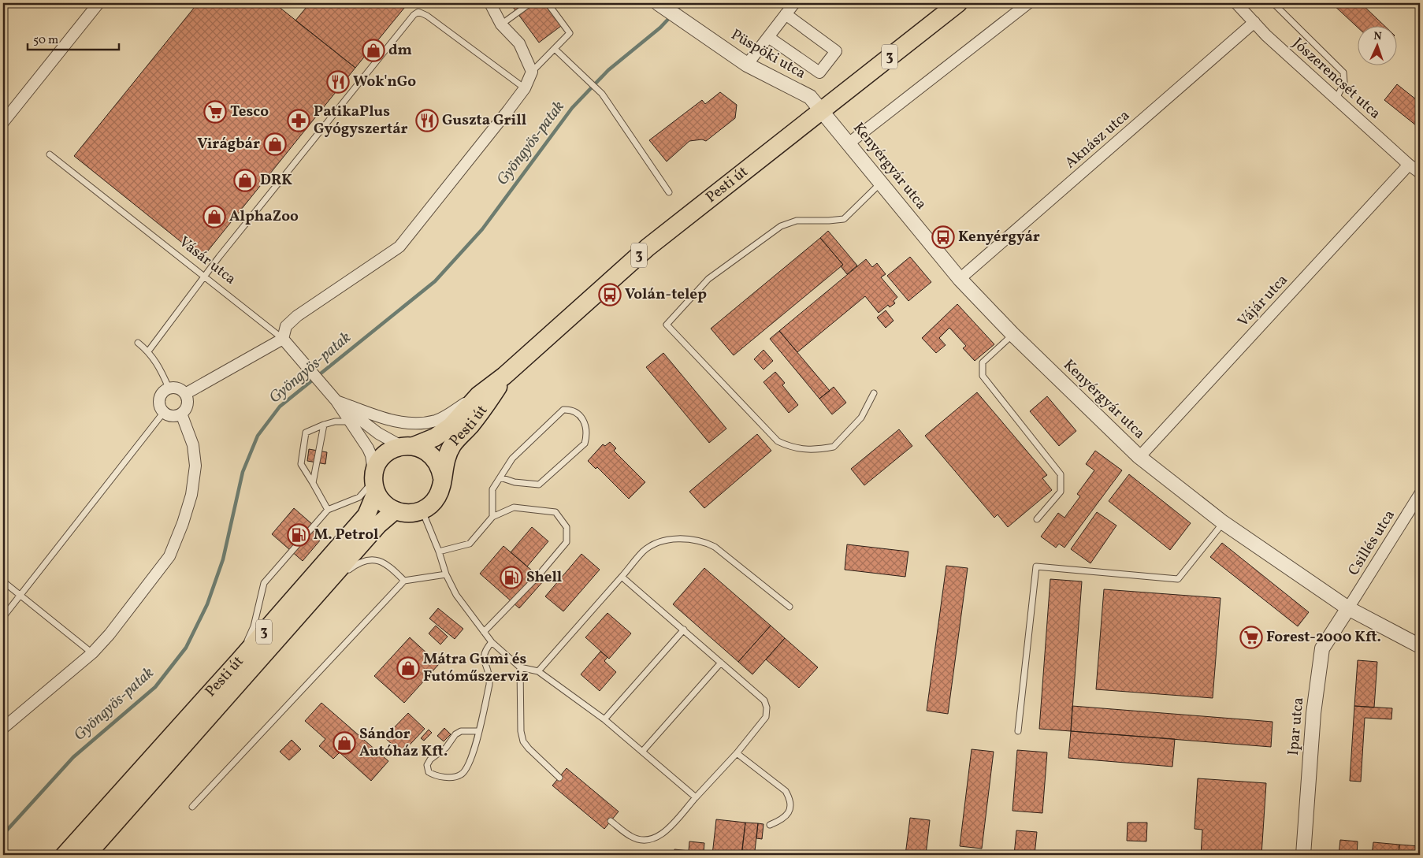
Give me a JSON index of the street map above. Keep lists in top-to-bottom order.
{
  "streets": {
    "main road": ["3", "Pesti út"],
    "street": [
      "Püspöki utca",
      "Jószerencsét utca",
      "Aknász utca",
      "Kenyérgyár utca",
      "Vásár utca",
      "Vájár utca",
      "Csillés utca",
      "Ipar utca"
    ]
  },
  "crossings": [
    ["Püspöki utca", "Kenyérgyár utca"],
    ["Püspöki utca", "Pesti út"],
    ["Jószerencsét utca", "Aknász utca"],
    ["Jószerencsét utca", "Vájár utca"],
    ["Aknász utca", "Kenyérgyár utca"],
    ["Kenyérgyár utca", "Pesti út"],
    ["Kenyérgyár utca", "Vájár utca"],
    ["Kenyérgyár utca", "Csillés utca"],
    ["Kenyérgyár utca", "Ipar utca"],
    ["Pesti út", "Vásár utca"],
    ["Csillés utca", "Ipar utca"]
  ],
  "water": ["Gyöngyös-patak"],
  "places": {
    "shop": [
      "dm",
      "Virágbár",
      "DRK",
      "AlphaZoo",
      "Mátra Gumi és Futóműszerviz",
      "Sándor Autóház Kft."
    ],
    "restaurant": ["Wok'nGo", "Guszta Grill"],
    "supermarket": ["Tesco", "Forest-2000 Kft."],
    "pharmacy": ["PatikaPlus Gyógyszertár"],
    "bus stop": ["Kenyérgyár", "Volán-telep"],
    "fuel station": ["M. Petrol", "Shell"]
  },
  "scale_bar": "50 m",
  "north": "top"
}
